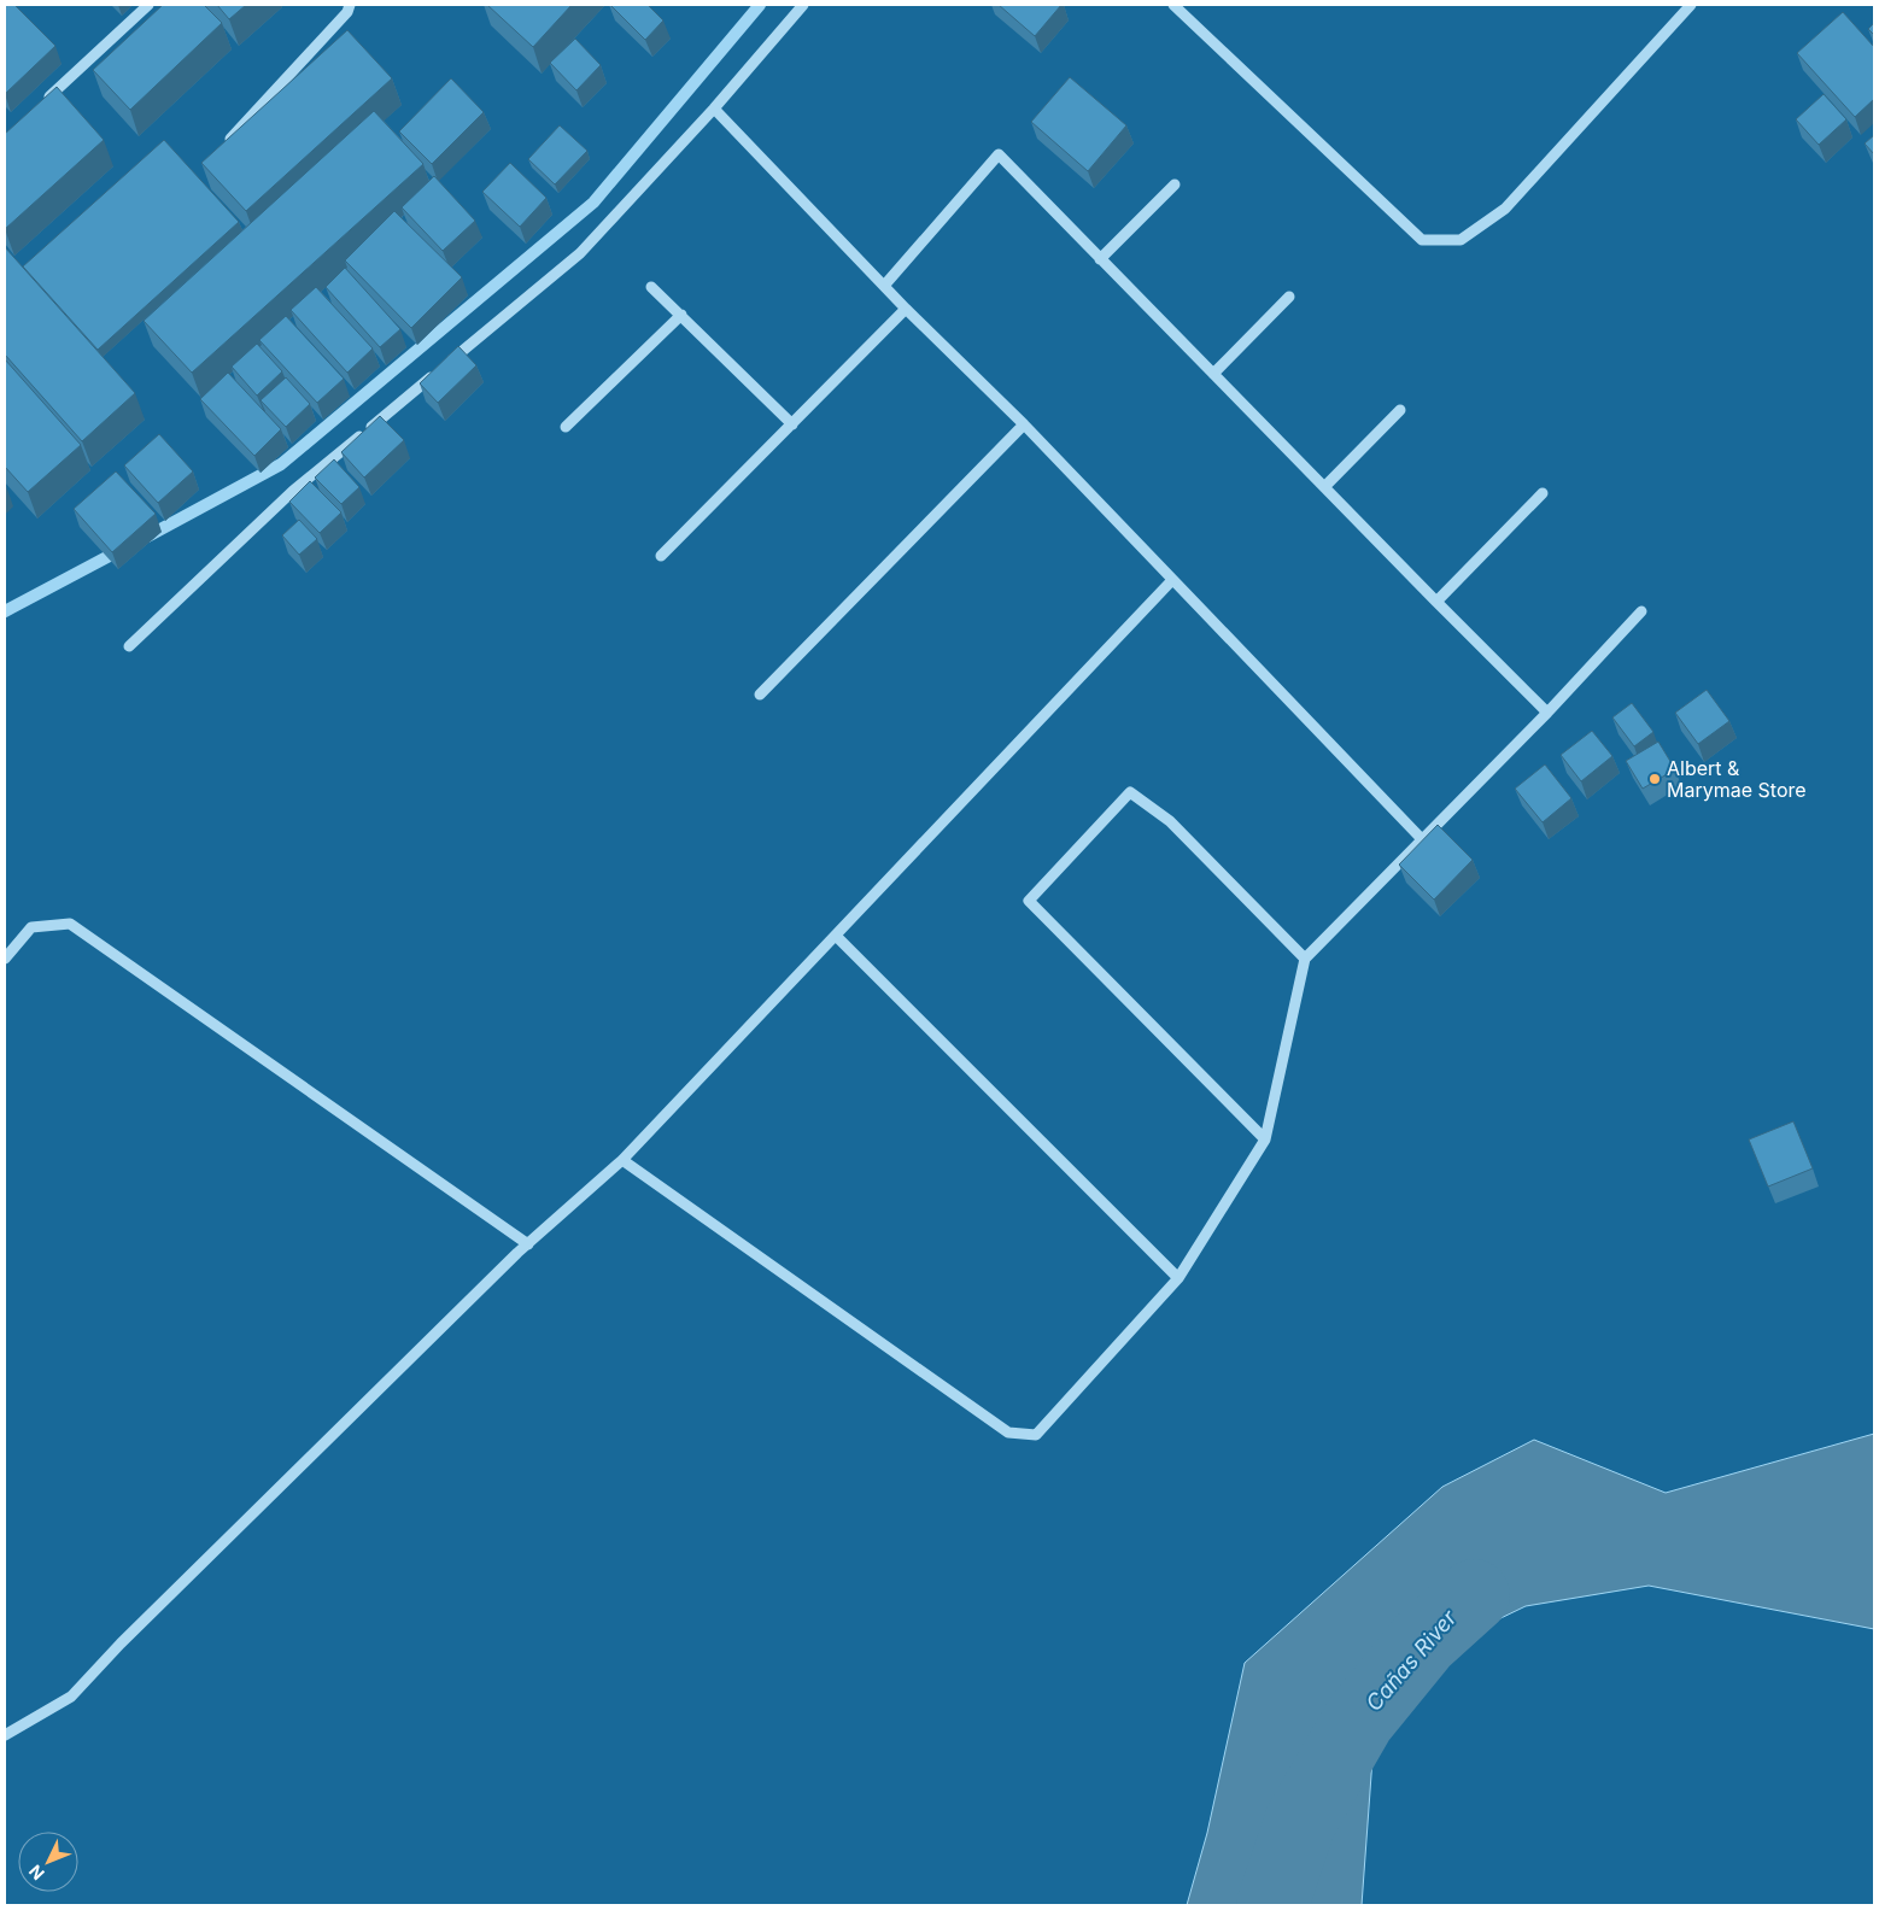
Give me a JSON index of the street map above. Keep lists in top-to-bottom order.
{
  "water": ["Cañas River"],
  "places": ["Albert & Marymae Store"],
  "north": "bottom left"
}
